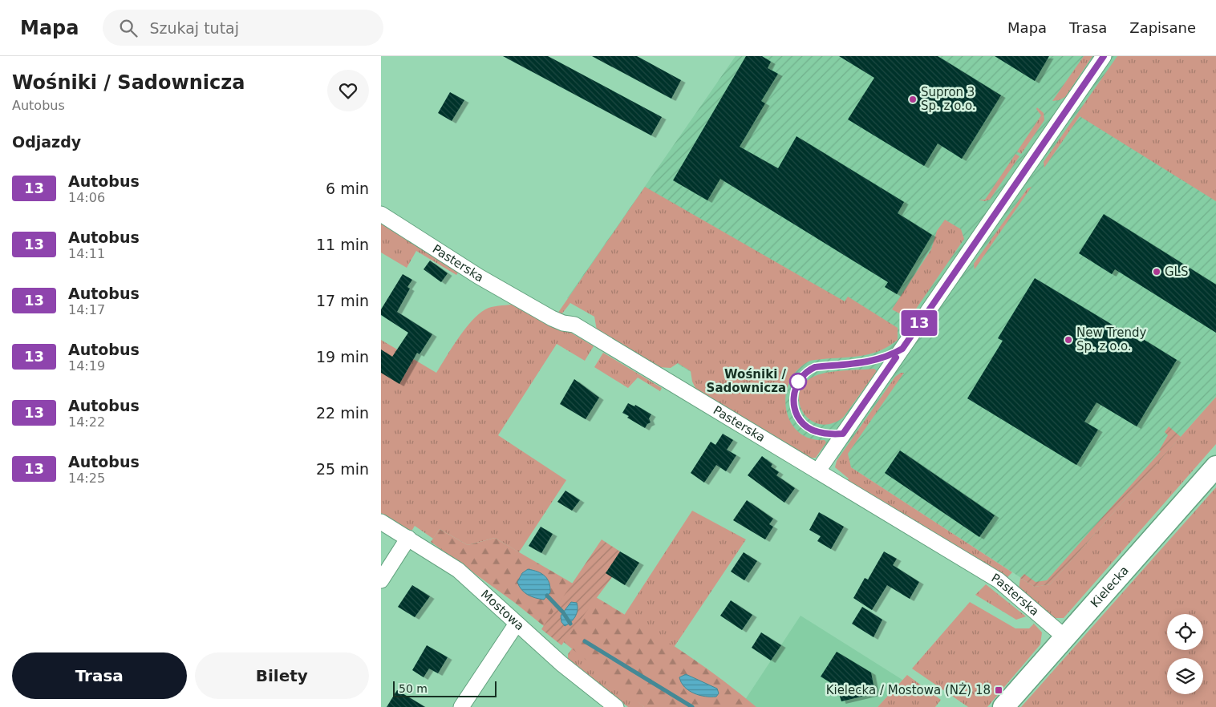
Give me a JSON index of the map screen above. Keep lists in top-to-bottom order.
{
  "streets": {
    "main road": ["Kielecka"],
    "street": ["Pasterska", "Mostowa"]
  },
  "crossings": [
    ["Pasterska", "Kielecka"]
  ],
  "places": {
    "other": [
      "Supron 3 Sp. z o.o.",
      "GLS",
      "New Trendy Sp. z o.o.",
      "Wośniki / Sadownicza"
    ],
    "transit": ["Kielecka / Mostowa (NŻ) 18"]
  },
  "lines": ["bus line 13"],
  "scale_bar": "50 m",
  "page": {
    "header": "Mapa",
    "search": "Szukaj tutaj",
    "nav": ["Mapa", "Trasa", "Zapisane"],
    "heading": [
      ["Wośniki / Sadownicza", "Autobus"],
      "Odjazdy"
    ],
    "on_map": "13",
    "list": [
      {
        "mark": "13",
        "name": "Autobus",
        "note": "14:06",
        "value": "6 min"
      },
      {
        "mark": "13",
        "name": "Autobus",
        "note": "14:11",
        "value": "11 min"
      },
      {
        "mark": "13",
        "name": "Autobus",
        "note": "14:17",
        "value": "17 min"
      },
      {
        "mark": "13",
        "name": "Autobus",
        "note": "14:19",
        "value": "19 min"
      },
      {
        "mark": "13",
        "name": "Autobus",
        "note": "14:22",
        "value": "22 min"
      },
      {
        "mark": "13",
        "name": "Autobus",
        "note": "14:25",
        "value": "25 min"
      }
    ],
    "buttons": ["Trasa", "Bilety"],
    "scale": "50 m"
  }
}
